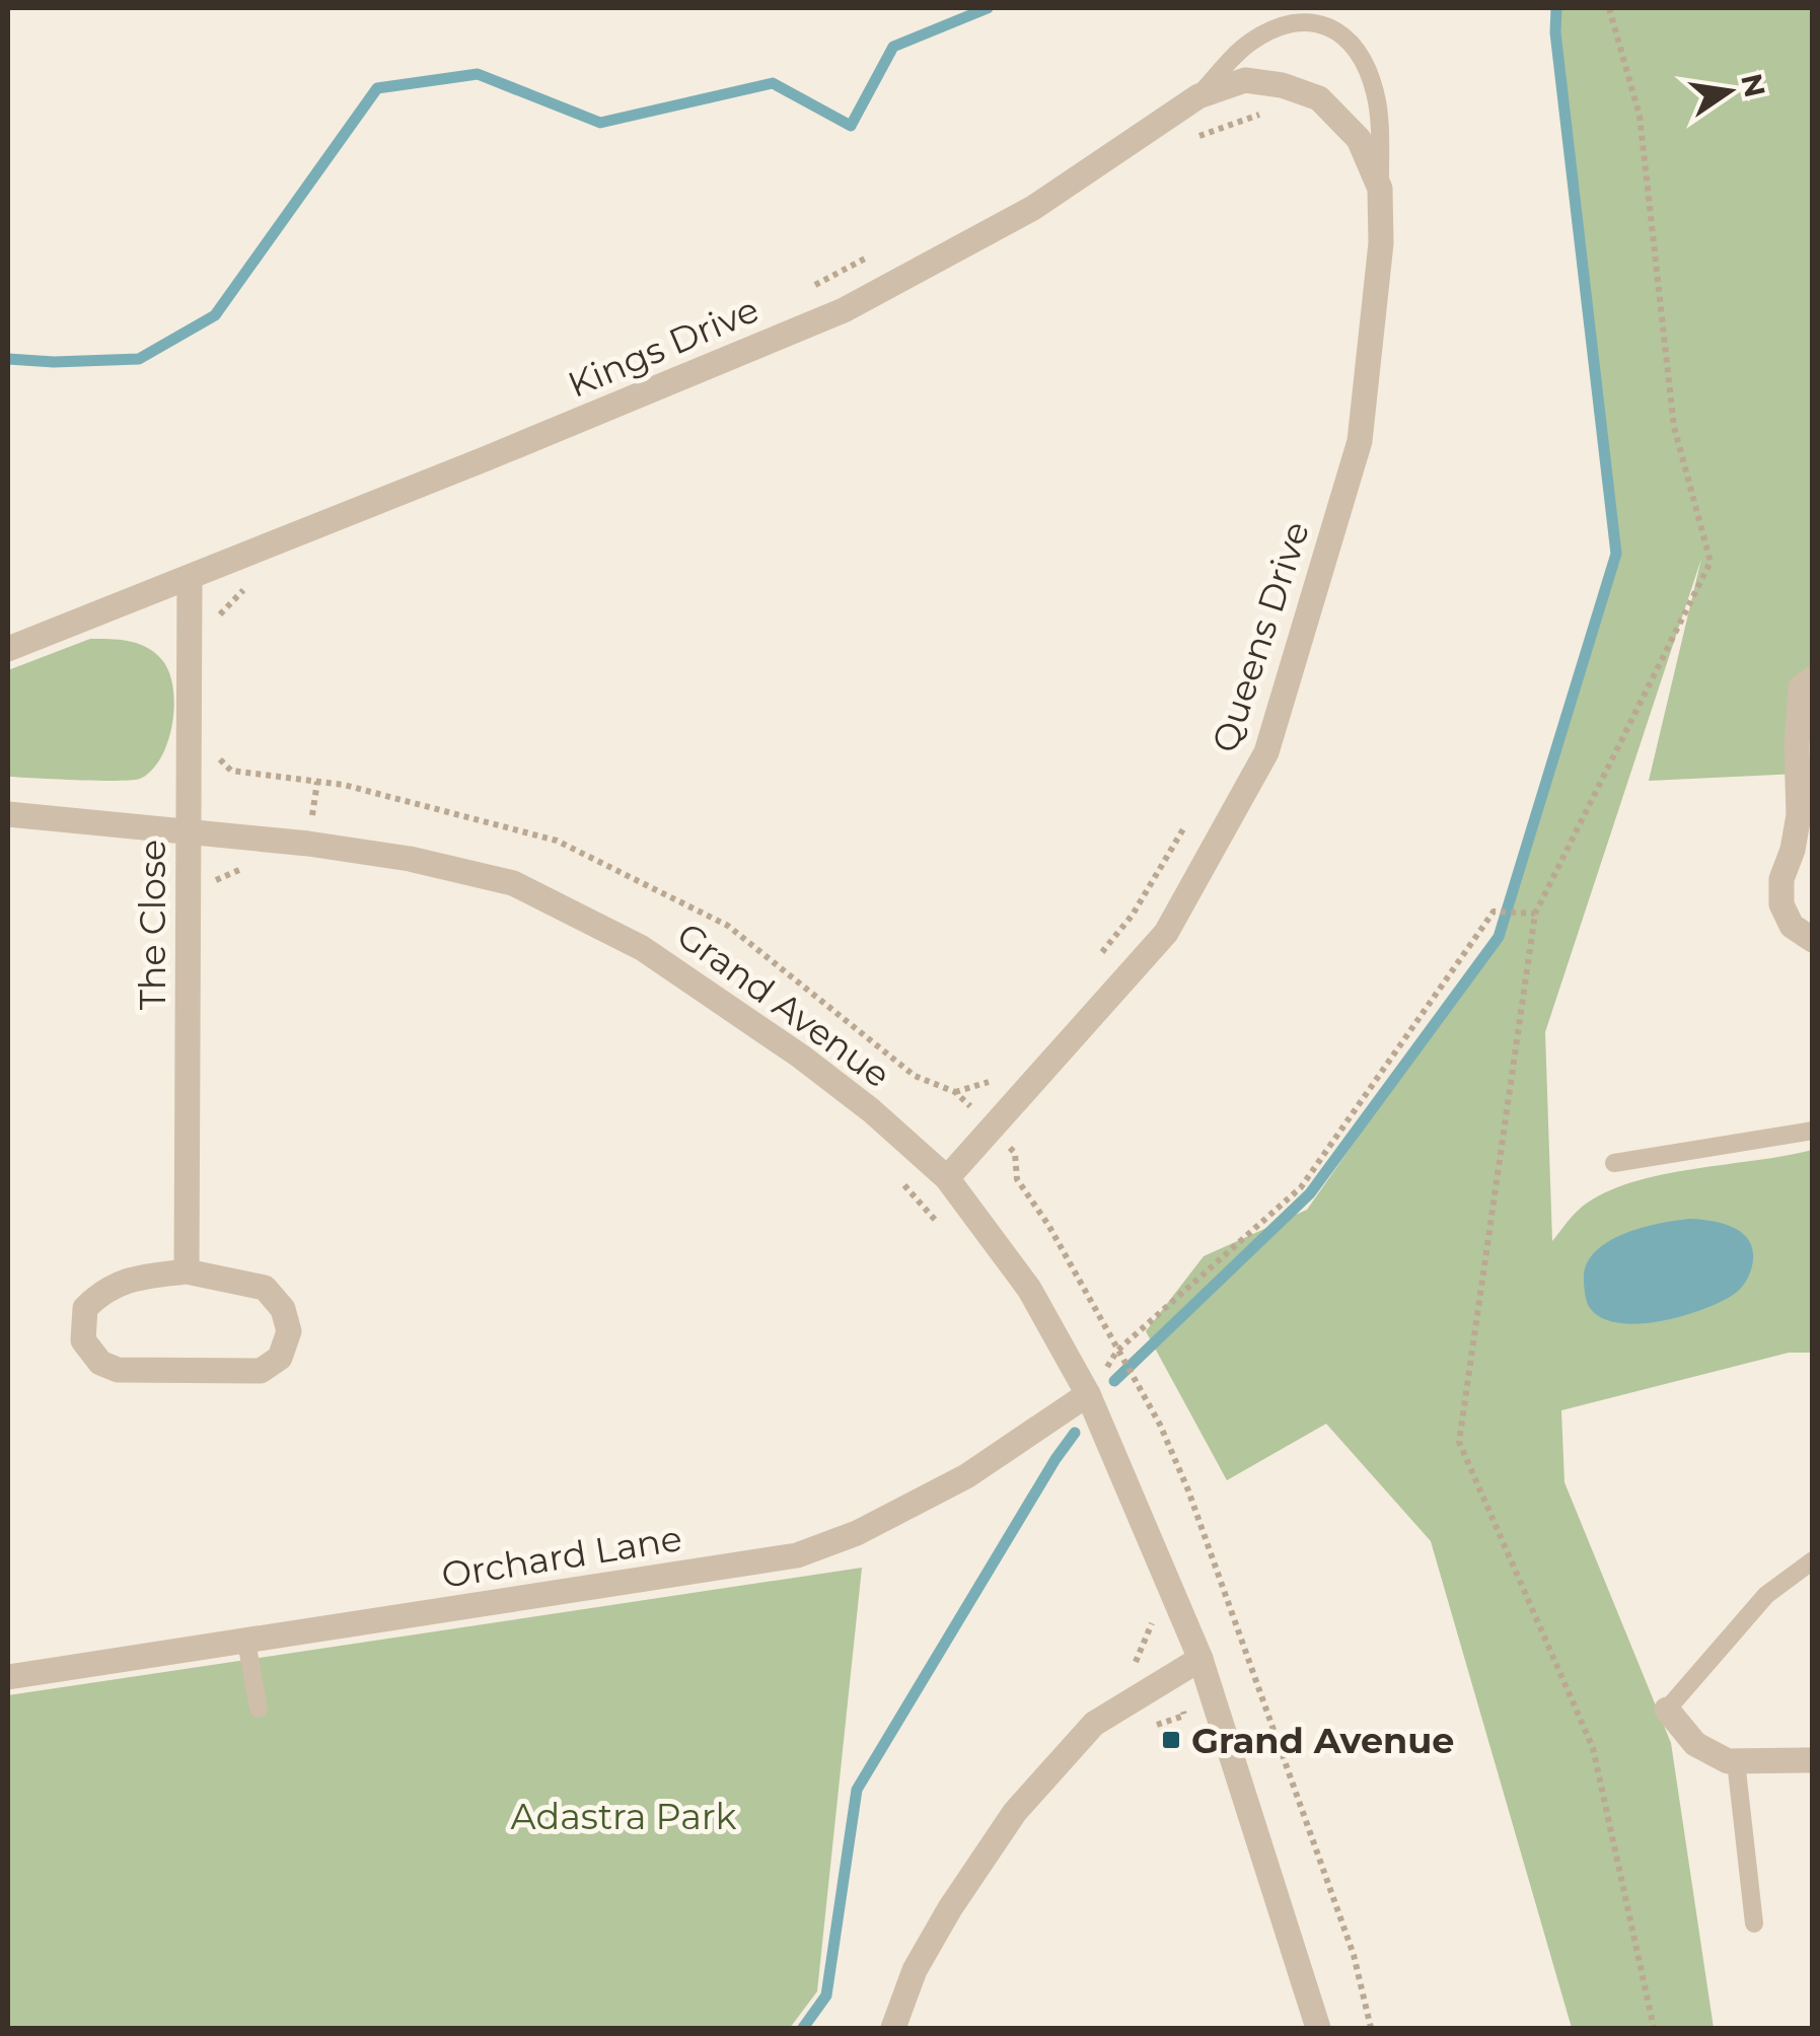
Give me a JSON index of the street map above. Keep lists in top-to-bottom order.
{
  "streets": {
    "street": [
      "Kings Drive",
      "Queens Drive",
      "The Close",
      "Grand Avenue",
      "Orchard Lane"
    ]
  },
  "crossings": [
    ["Kings Drive", "Queens Drive"],
    ["Kings Drive", "The Close"],
    ["Queens Drive", "Grand Avenue"],
    ["The Close", "Grand Avenue"],
    ["Grand Avenue", "Orchard Lane"]
  ],
  "parks": ["Adastra Park"],
  "places": {
    "transit": ["Grand Avenue"]
  },
  "north": "right"
}
